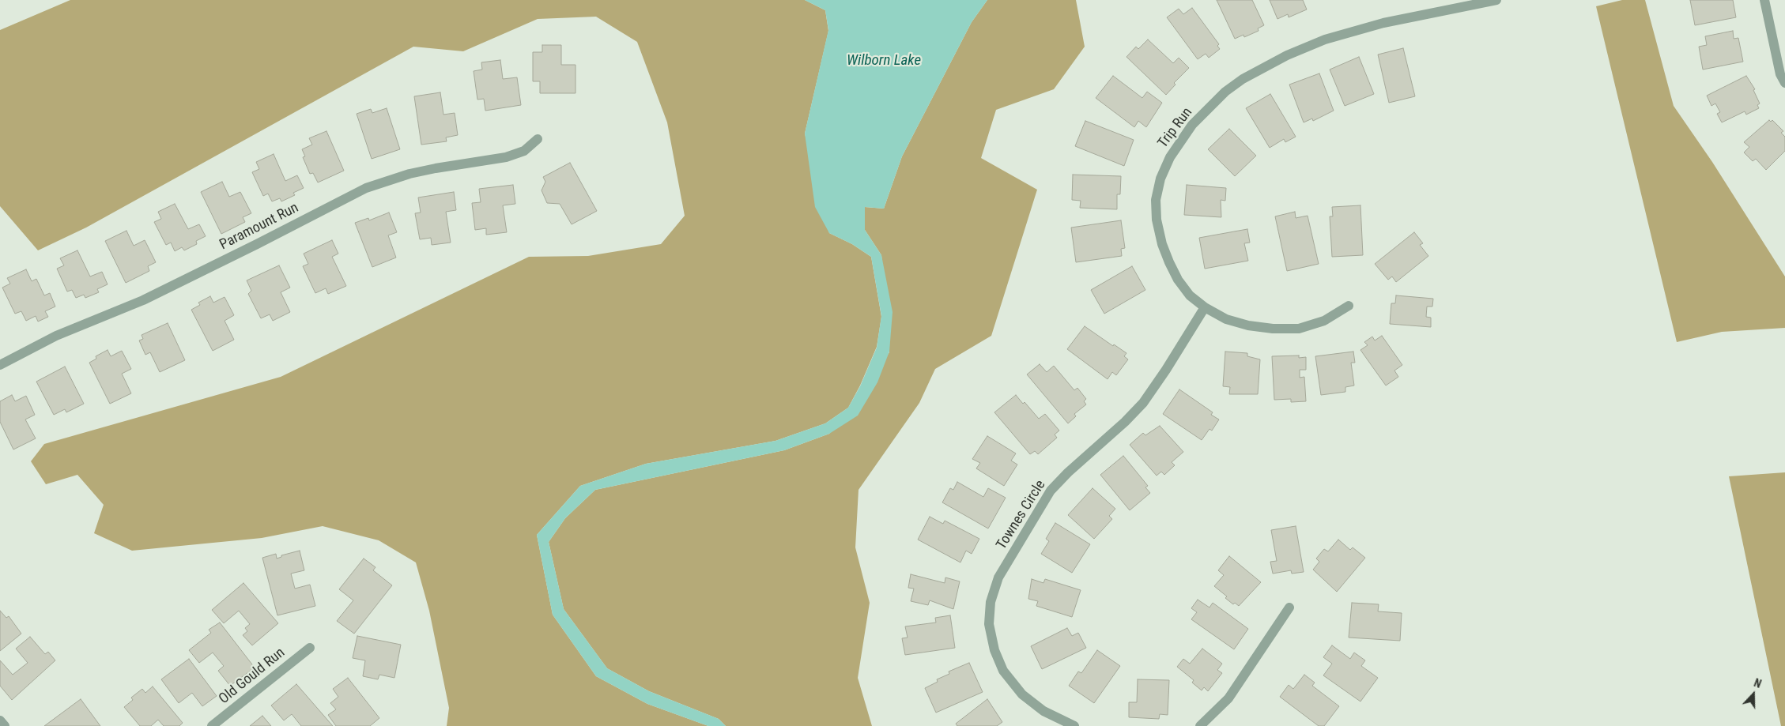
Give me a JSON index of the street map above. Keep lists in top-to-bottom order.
{
  "streets": {
    "street": [
      "Trip Run",
      "Paramount Run",
      "Townes Circle",
      "Old Gould Run"
    ]
  },
  "crossings": [
    ["Trip Run", "Townes Circle"]
  ],
  "water": ["Wilborn Lake"],
  "north": "top"
}
